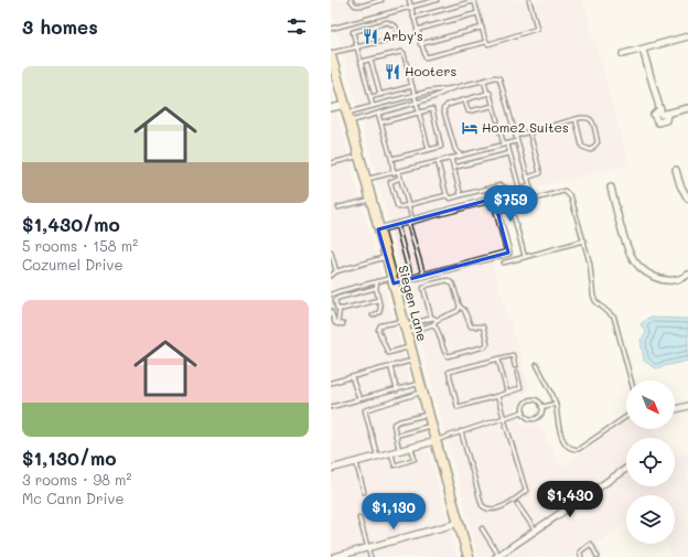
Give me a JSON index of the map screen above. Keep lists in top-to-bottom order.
{
  "streets": {
    "main road": ["Siegen Lane"]
  },
  "places": {
    "restaurant": ["Arby's", "Hooters"],
    "hotel": ["Home2 Suites"]
  },
  "north": "bottom right",
  "page": {
    "heading": "3 homes",
    "list": [
      {
        "name": "$1,430/mo",
        "note": "5 rooms · 158 m² · Cozumel Drive"
      },
      {
        "name": "$1,130/mo",
        "note": "3 rooms · 98 m² · Mc Cann Drive"
      }
    ],
    "price": ["$759", "$1,430", "$1,130"]
  }
}
